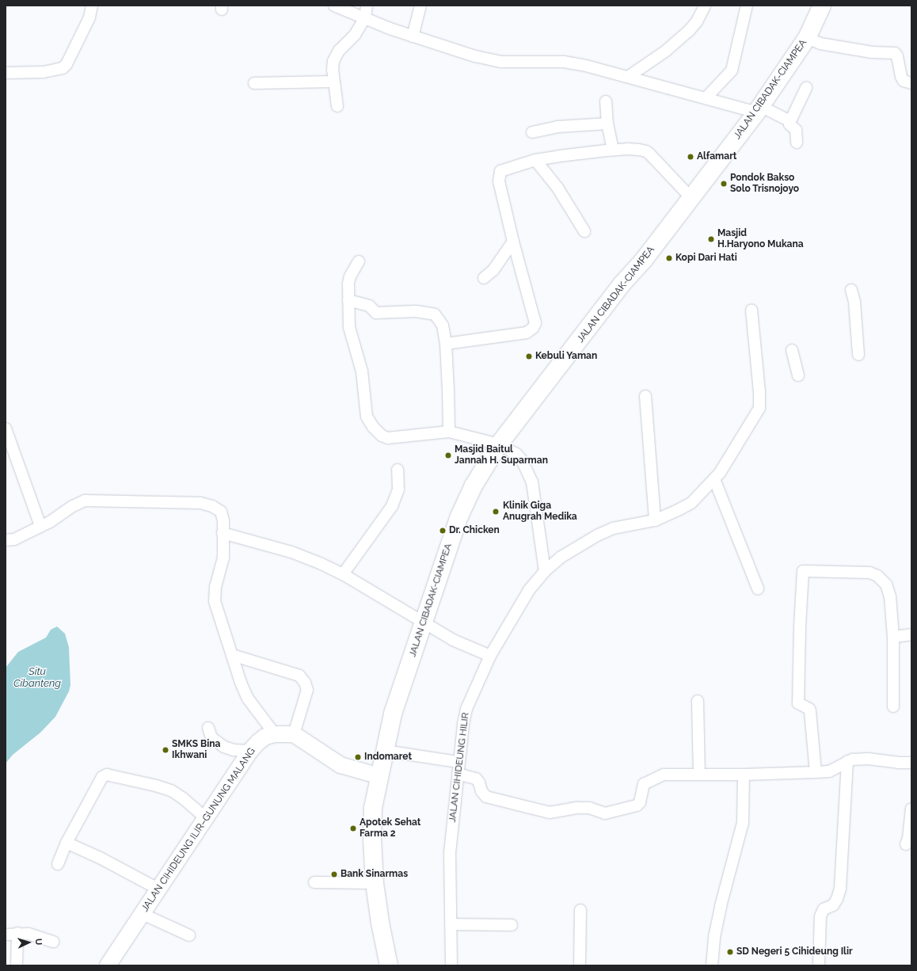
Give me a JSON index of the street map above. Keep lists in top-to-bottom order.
{
  "streets": {
    "highway": ["JALAN CIBADAK-CIAMPEA"],
    "main road": ["JALAN CIHIDEUNG ILIR–GUNUNG MALANG"],
    "street": ["JALAN CIHIDEUNG HILIR"]
  },
  "water": ["Situ Cibanteng"],
  "places": [
    "Alfamart",
    "Pondok Bakso Solo Trisnojoyo",
    "Masjid H.Haryono Mukana",
    "Kopi Dari Hati",
    "Kebuli Yaman",
    "Masjid Baitul Jannah H. Suparman",
    "Klinik Giga Anugrah Medika",
    "Dr. Chicken",
    "SMKS Bina Ikhwani",
    "Indomaret",
    "Apotek Sehat Farma 2",
    "Bank Sinarmas",
    "SD Negeri 5 Cihideung Ilir"
  ],
  "north": "right"
}
